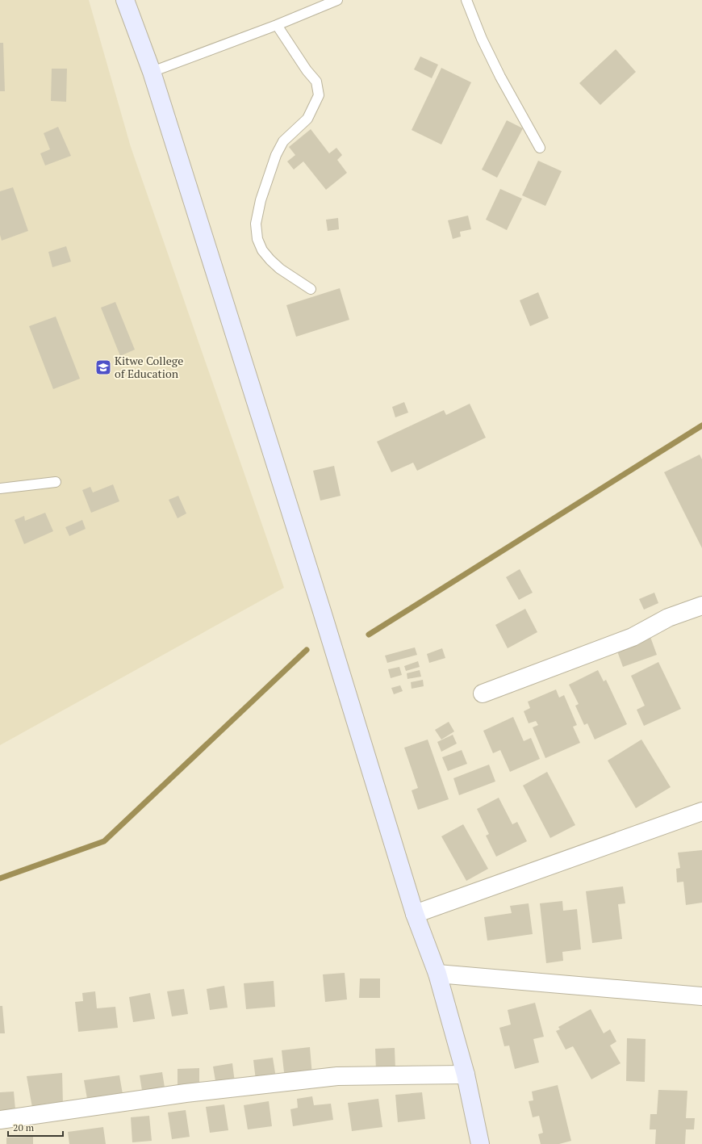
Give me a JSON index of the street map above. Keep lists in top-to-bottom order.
{
  "places": {
    "school or university": ["Kitwe College of Education"]
  },
  "scale_bar": "20 m"
}
